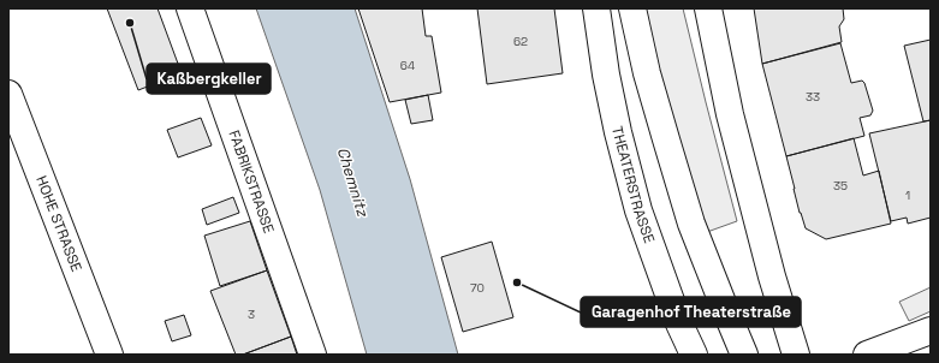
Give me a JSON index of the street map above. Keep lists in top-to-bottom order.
{
  "streets": {
    "street": ["FABRIKSTRASSE", "THEATERSTRASSE", "HOHE STRASSE"]
  },
  "water": ["Chemnitz"],
  "places": ["Kaßbergkeller", "Garagenhof Theaterstraße"],
  "house_numbers": [
    "62",
    "64",
    "33",
    "35",
    "1",
    "70",
    "3"
  ]
}
